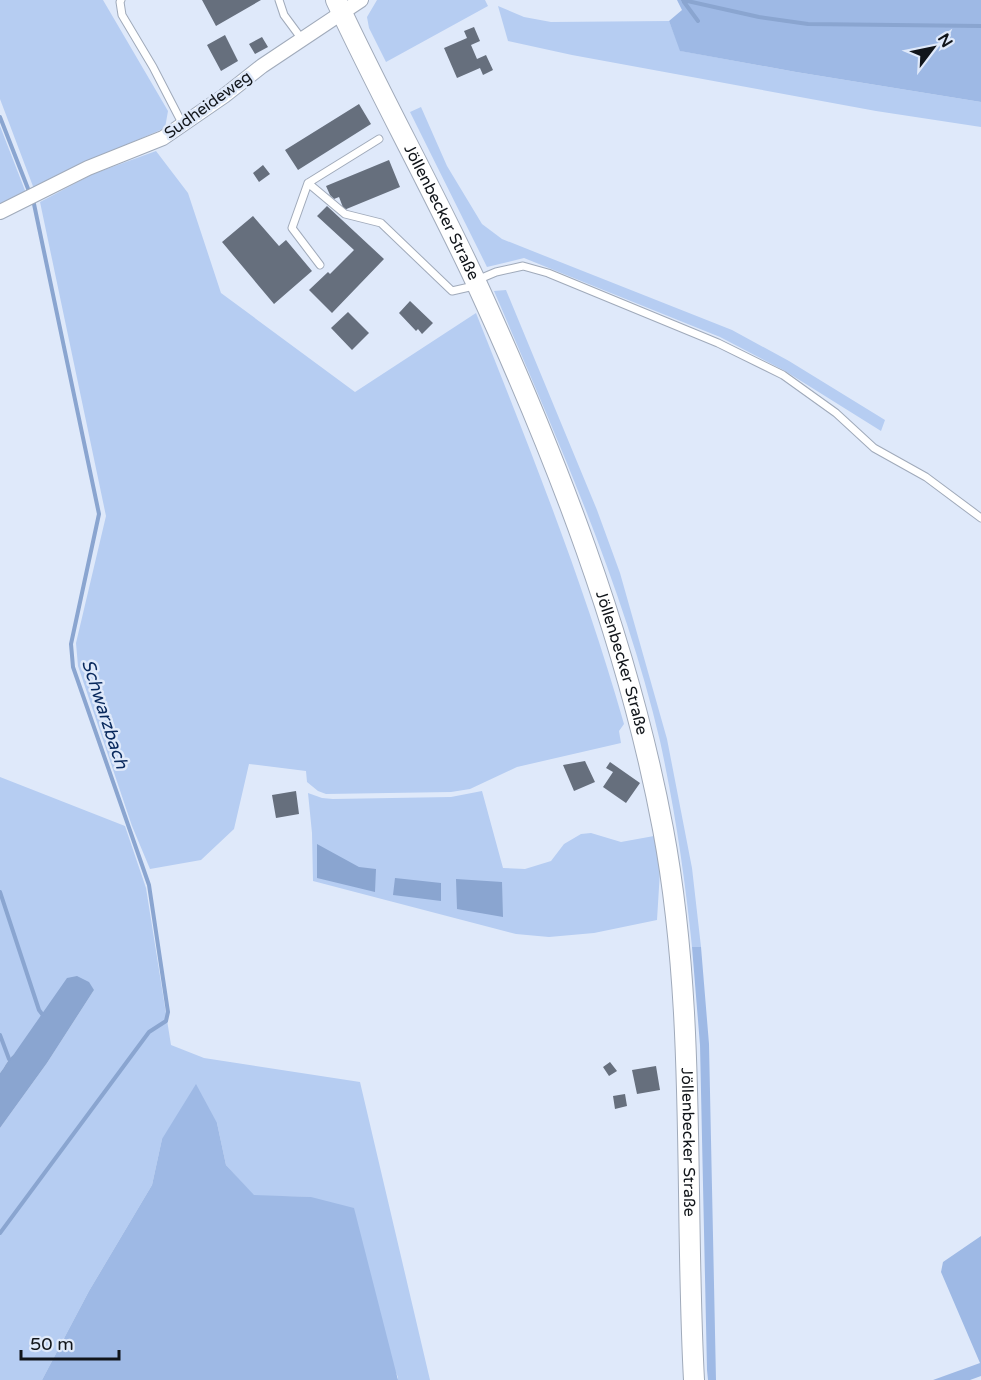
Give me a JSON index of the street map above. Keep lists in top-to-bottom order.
{
  "streets": {
    "street": ["Sudheideweg", "Jöllenbecker Straße"]
  },
  "crossings": [
    ["Sudheideweg", "Jöllenbecker Straße"]
  ],
  "water": ["Schwarzbach"],
  "scale_bar": "50 m",
  "north": "top right"
}
